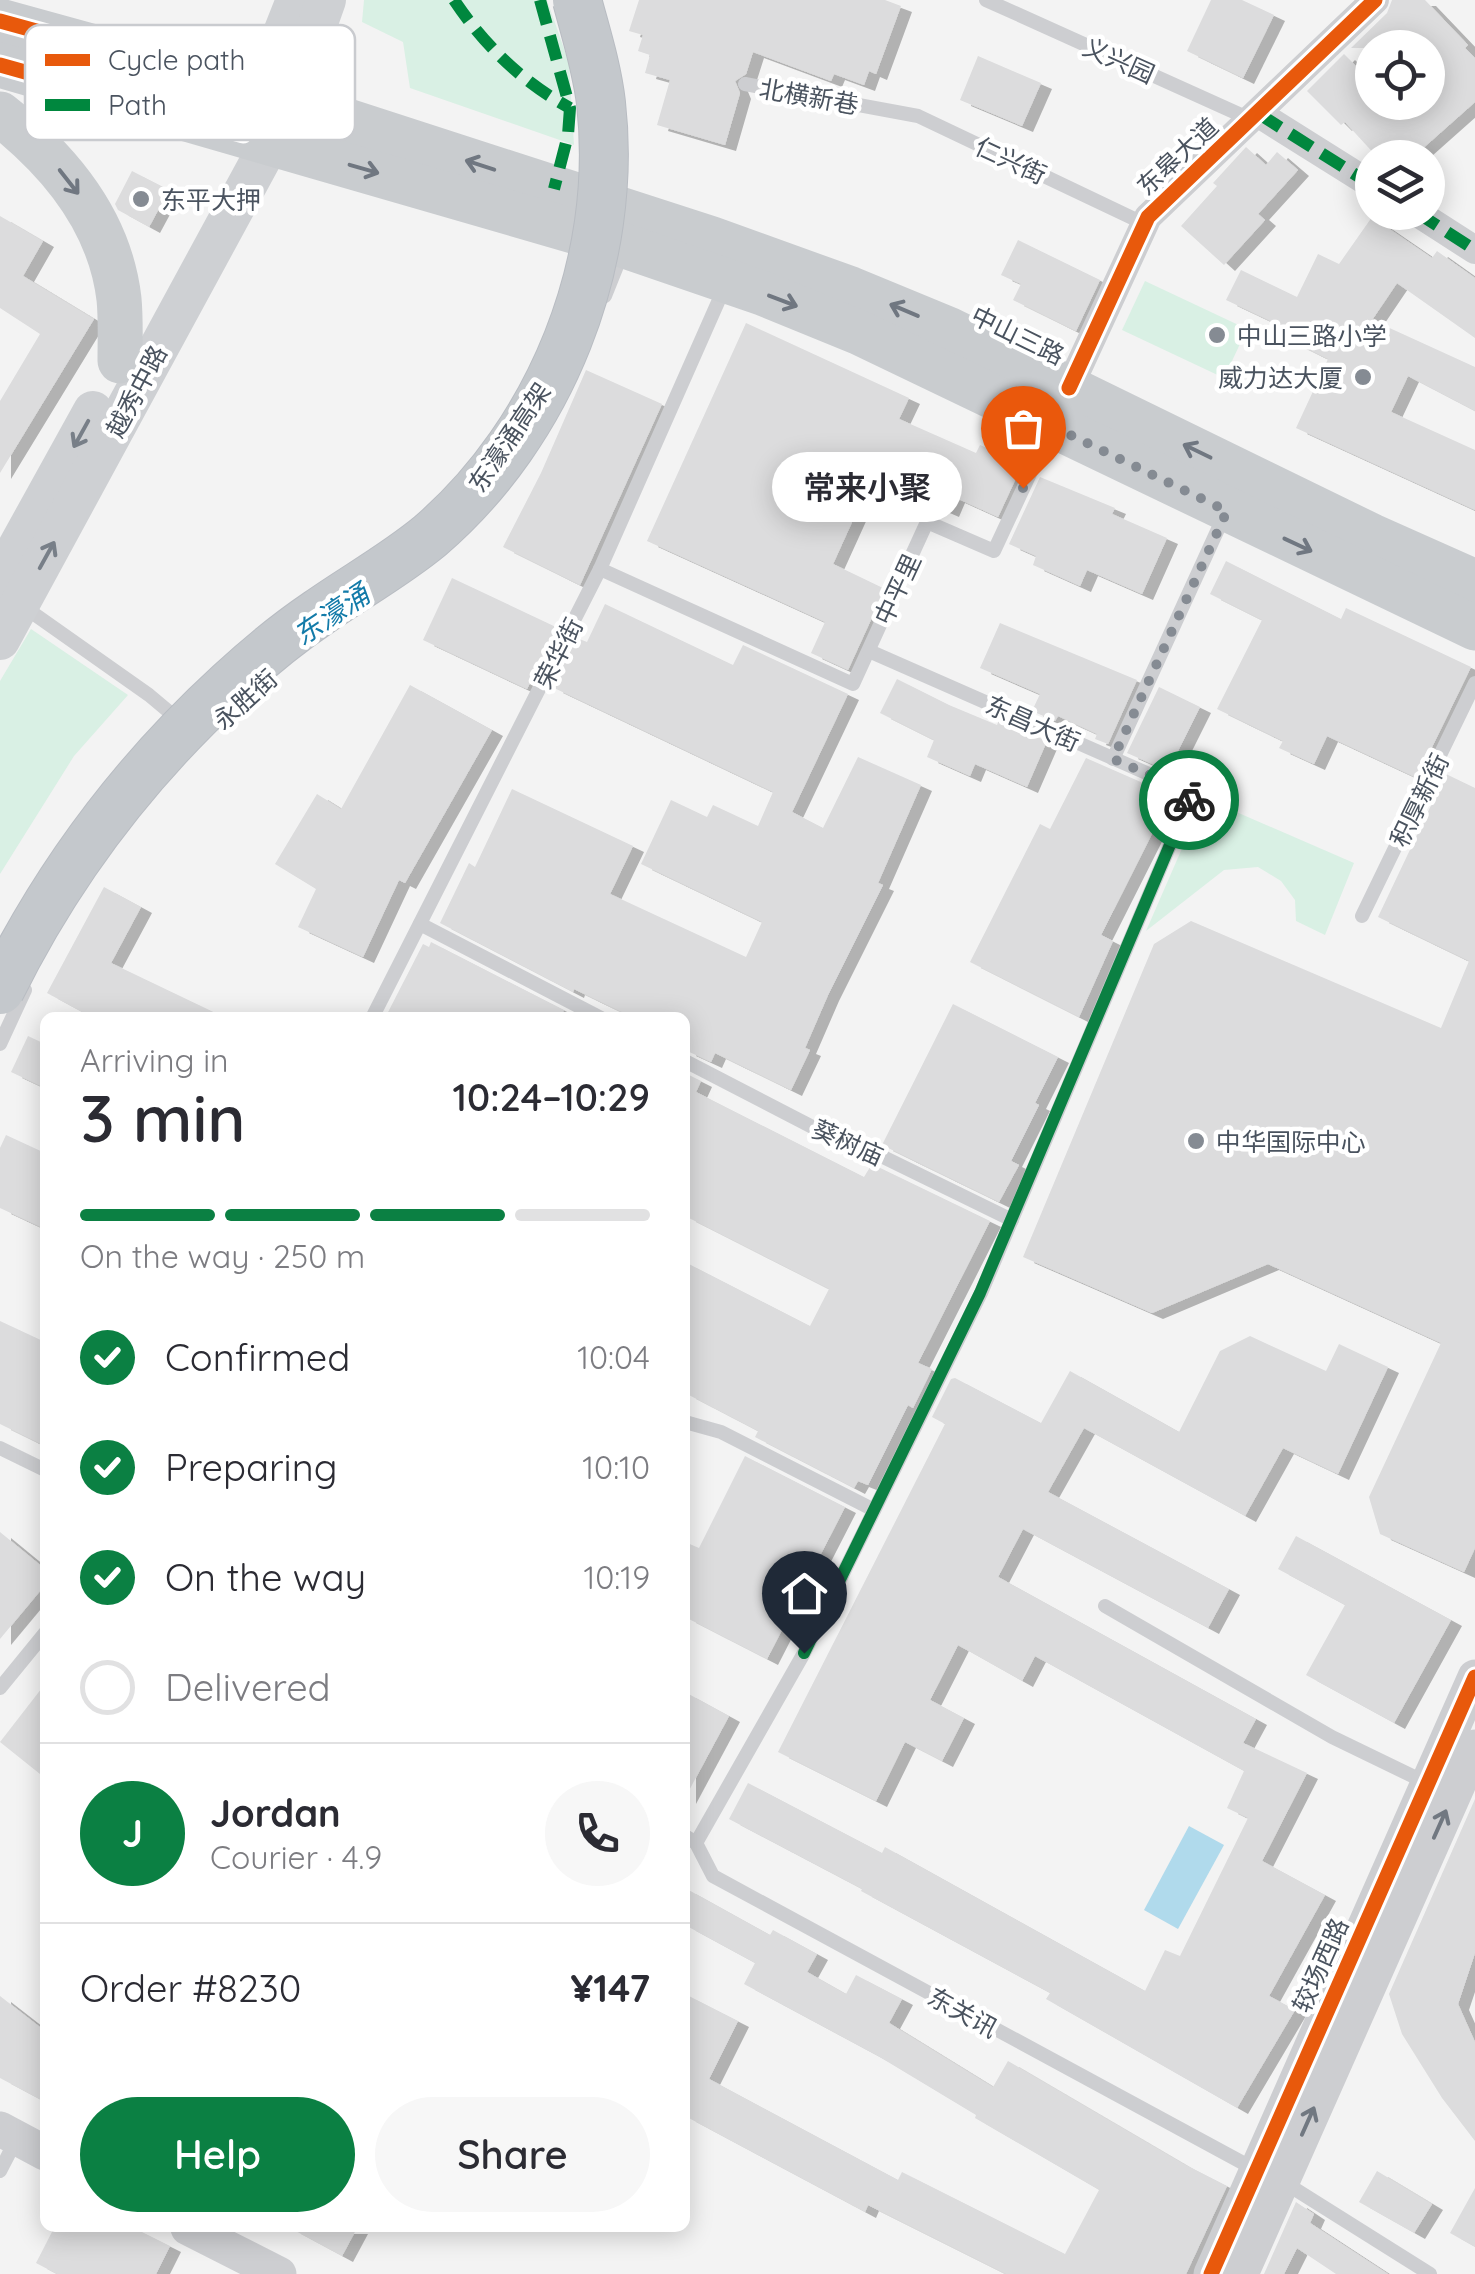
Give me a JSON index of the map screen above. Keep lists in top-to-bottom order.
{
  "streets": {
    "highway": ["东濠涌高架"],
    "main road": ["中山三路", "越秀中路"],
    "street": ["东皋大道", "较场西路"],
    "lane": [
      "义兴园",
      "北横新巷",
      "仁兴街",
      "中平里",
      "荣华街",
      "东昌大街",
      "积厚新街",
      "葵树庙",
      "东关讯"
    ]
  },
  "crossings": [
    ["义兴园", "东皋大道"],
    ["北横新巷", "仁兴街"],
    ["东皋大道", "仁兴街"],
    ["东皋大道", "中山三路"],
    ["东皋大道", "中平里"],
    ["中山三路", "中平里"],
    ["中山三路", "荣华街"],
    ["中平里", "荣华街"],
    ["中平里", "东昌大街"],
    ["东昌大街", "葵树庙"],
    ["较场西路", "东关讯"]
  ],
  "water": ["东濠涌"],
  "places": [
    "东平大押",
    "中山三路小学",
    "威力达大厦",
    "常来小聚",
    "中华国际中心"
  ],
  "legend": ["Cycle path", "Path"],
  "page": {
    "bubble": "常来小聚",
    "heading": ["3 min", "Arriving in", "10:24–10:29"],
    "panel": [
      "Jordan",
      "Courier · 4.9",
      "Order #8230",
      "¥147"
    ],
    "bar": "On the way · 250 m",
    "list": [
      ["Confirmed", "10:04"],
      ["Preparing", "10:10"],
      ["On the way", "10:19"],
      "Delivered"
    ],
    "round": "J",
    "buttons": ["Help", "Share"]
  }
}
